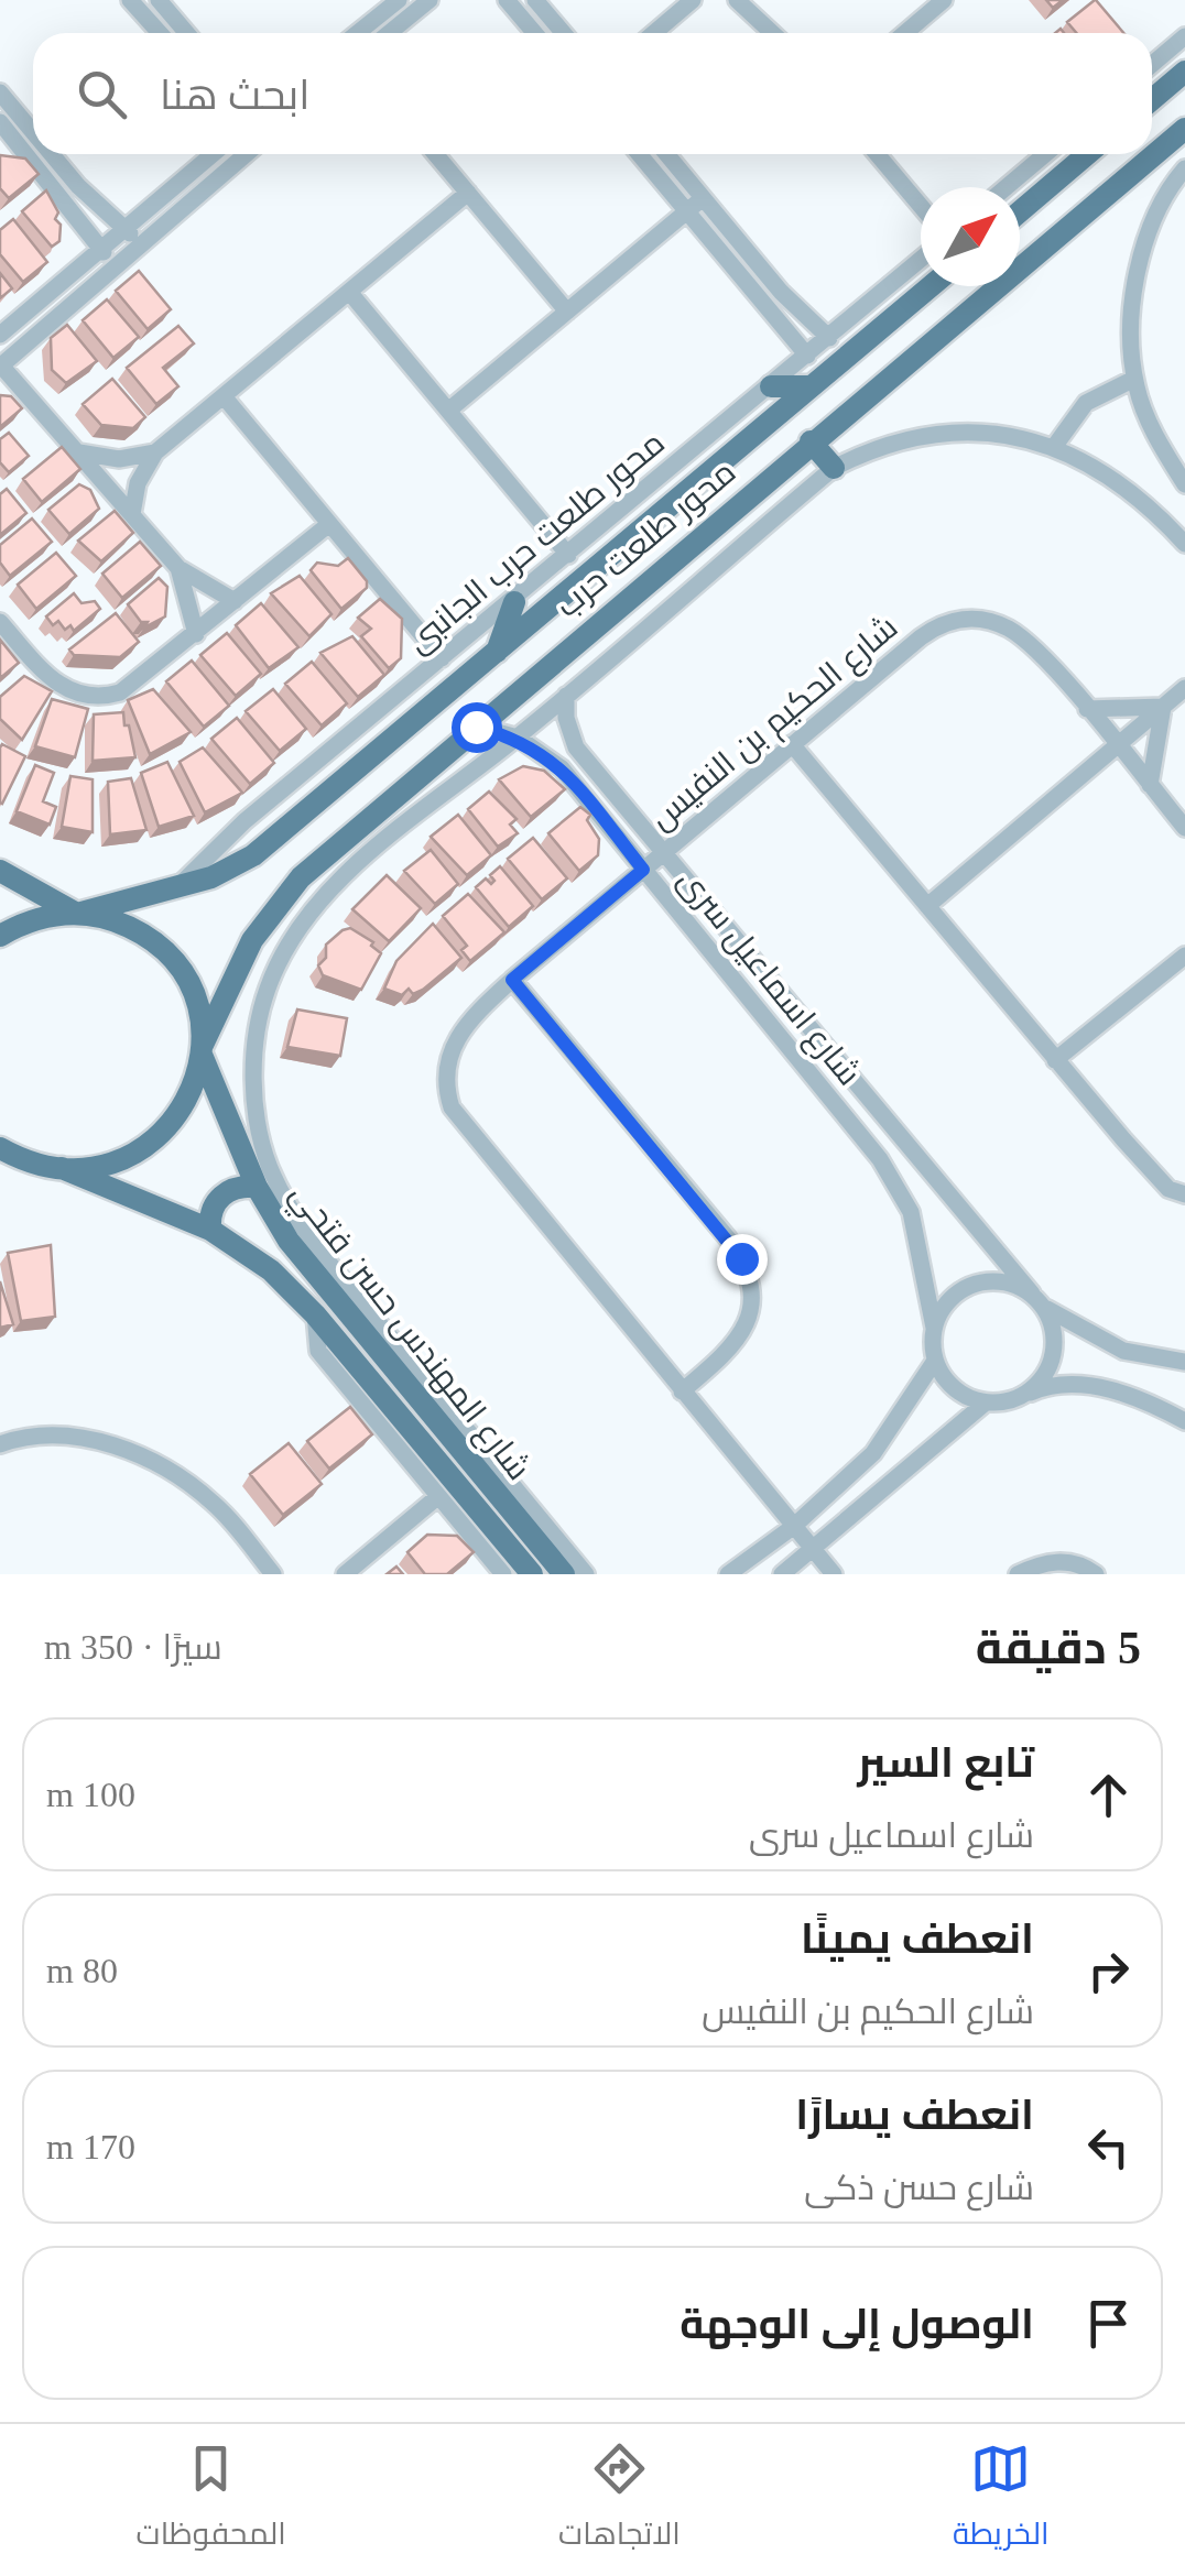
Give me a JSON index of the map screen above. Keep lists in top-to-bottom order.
{
  "streets": {
    "main road": ["محور طلعت حرب", "شارع المهندس حسن فتحي"],
    "street": ["محور طلعت حرب الجانبى", "شارع الحكيم بن النفيس", "شارع اسماعيل سرى"]
  },
  "crossings": [
    ["محور طلعت حرب", "محور طلعت حرب الجانبى"],
    ["محور طلعت حرب", "شارع اسماعيل سرى"],
    ["محور طلعت حرب", "شارع المهندس حسن فتحي"],
    ["شارع الحكيم بن النفيس", "شارع اسماعيل سرى"]
  ],
  "north": "top right",
  "page": {
    "search": "ابحث هنا",
    "heading": ["5 دقيقة", "سيرًا · 350 m"],
    "list": [
      ["تابع السير", "شارع اسماعيل سرى", "100 m"],
      ["انعطف يمينًا", "شارع الحكيم بن النفيس", "80 m"],
      ["انعطف يسارًا", "شارع حسن ذكى", "170 m"],
      "الوصول إلى الوجهة"
    ],
    "nav": ["الخريطة", "الاتجاهات", "المحفوظات"]
  }
}
